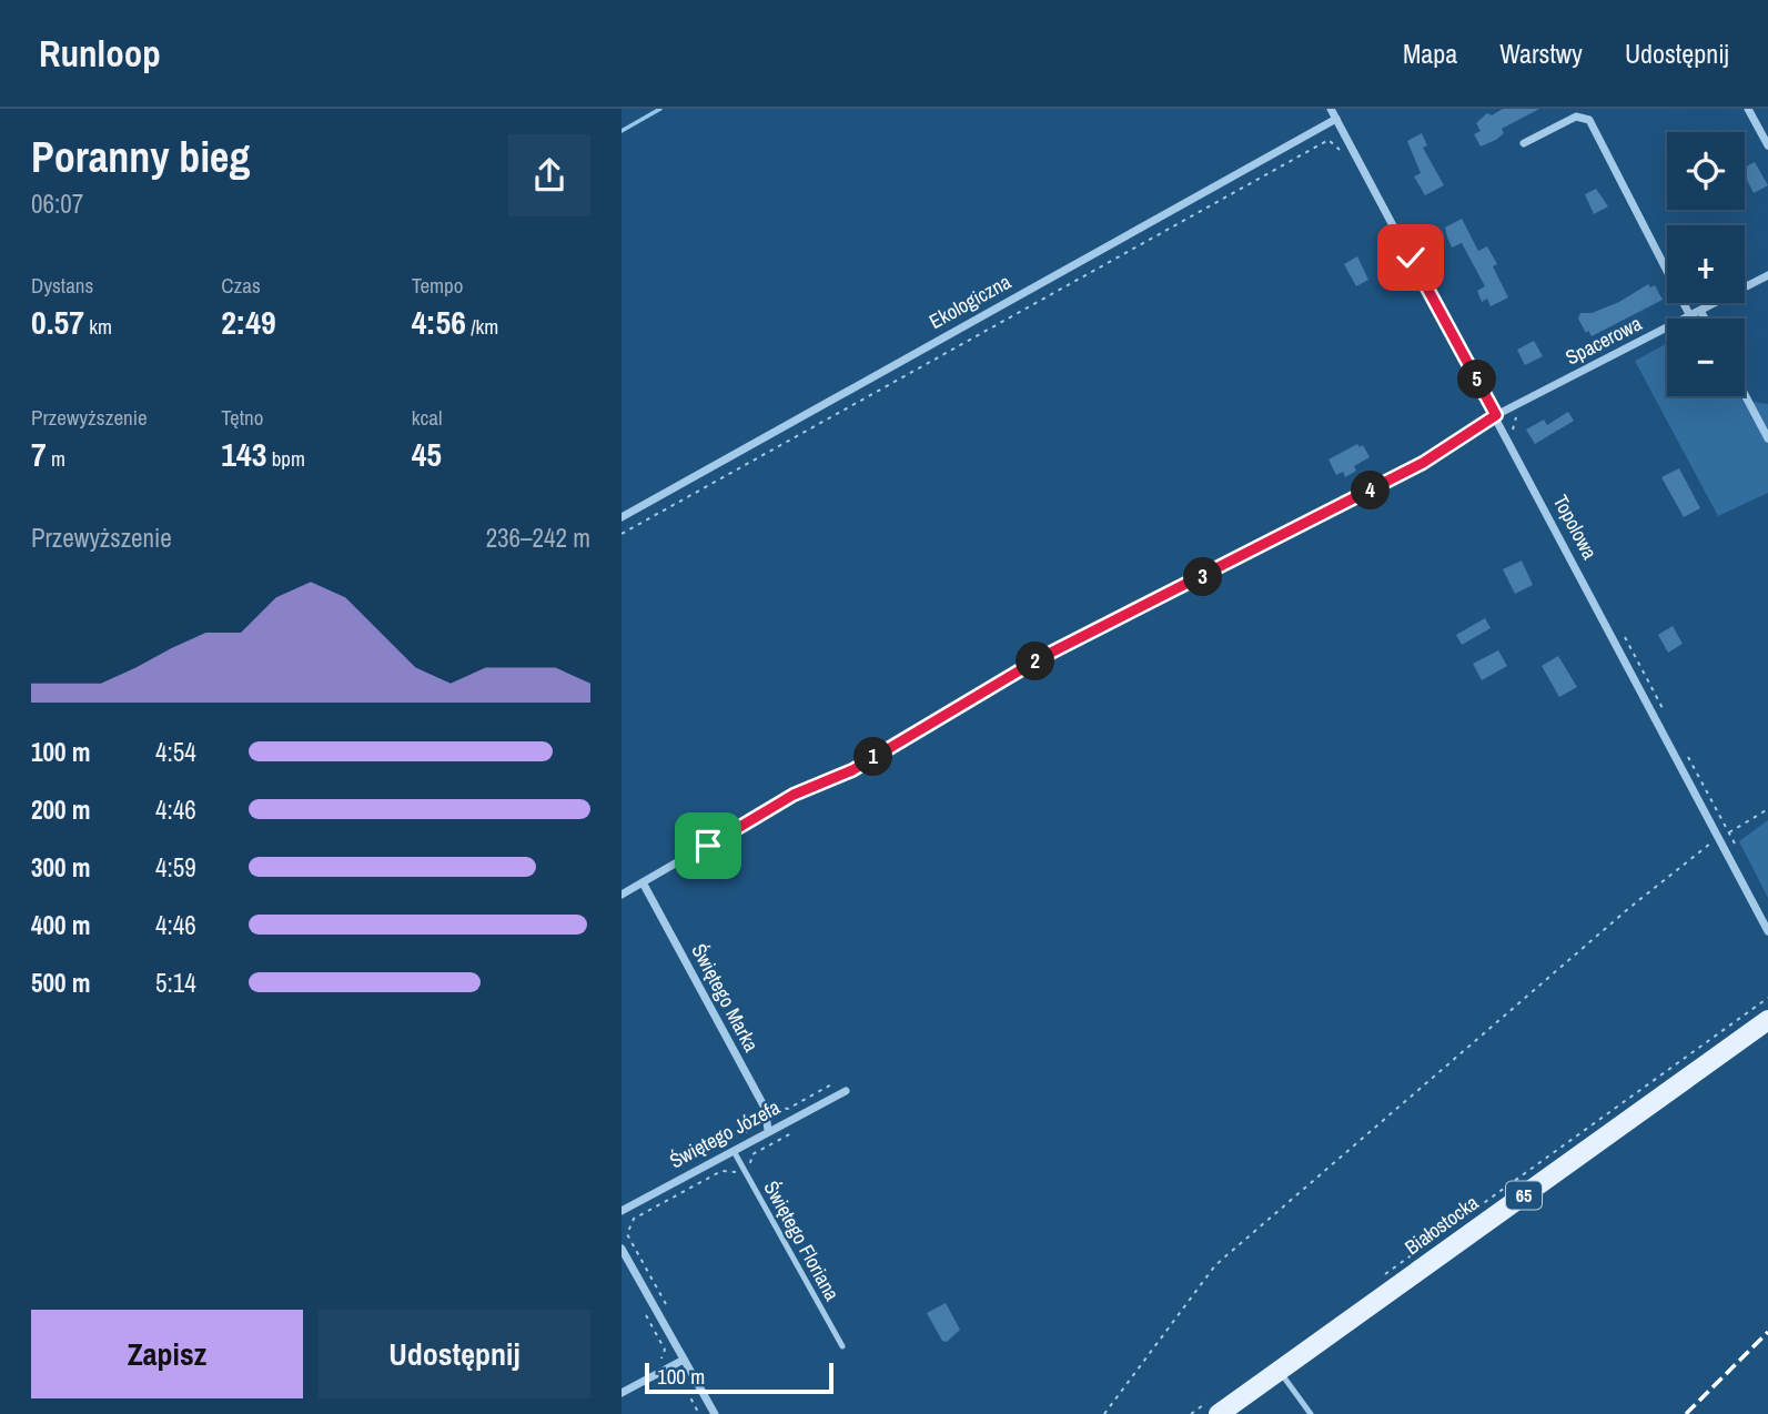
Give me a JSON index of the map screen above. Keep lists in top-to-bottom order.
{
  "streets": {
    "main road": ["65", "Białostocka"],
    "street": [
      "Ekologiczna",
      "Spacerowa",
      "Topolowa",
      "Świętego Marka",
      "Świętego Józefa"
    ],
    "lane": ["Świętego Floriana"]
  },
  "crossings": [
    ["Ekologiczna", "Topolowa"],
    ["Spacerowa", "Topolowa"],
    ["Spacerowa", "Świętego Marka"],
    ["Świętego Marka", "Świętego Józefa"],
    ["Świętego Józefa", "Świętego Floriana"]
  ],
  "scale_bar": "100 m",
  "page": {
    "header": "Runloop",
    "nav": ["Mapa", "Warstwy", "Udostępnij"],
    "heading": ["Poranny bieg", "06:07"],
    "map_buttons": ["+", "−"],
    "stats": [
      ["Dystans", "0.57 km"],
      ["Czas", "2:49"],
      ["Tempo", "4:56 /km"],
      ["Przewyższenie", "7 m"],
      ["Tętno", "143 bpm"],
      ["kcal", "45"]
    ],
    "pins": [
      "5",
      "4",
      "3",
      "2",
      "1"
    ],
    "chart": ["Przewyższenie", "236–242 m"],
    "list": [
      {
        "name": "100 m",
        "note": "4:54"
      },
      {
        "name": "200 m",
        "note": "4:46"
      },
      {
        "name": "300 m",
        "note": "4:59"
      },
      {
        "name": "400 m",
        "note": "4:46"
      },
      {
        "name": "500 m",
        "note": "5:14"
      }
    ],
    "buttons": ["Zapisz", "Udostępnij"],
    "scale": "100 m"
  }
}
